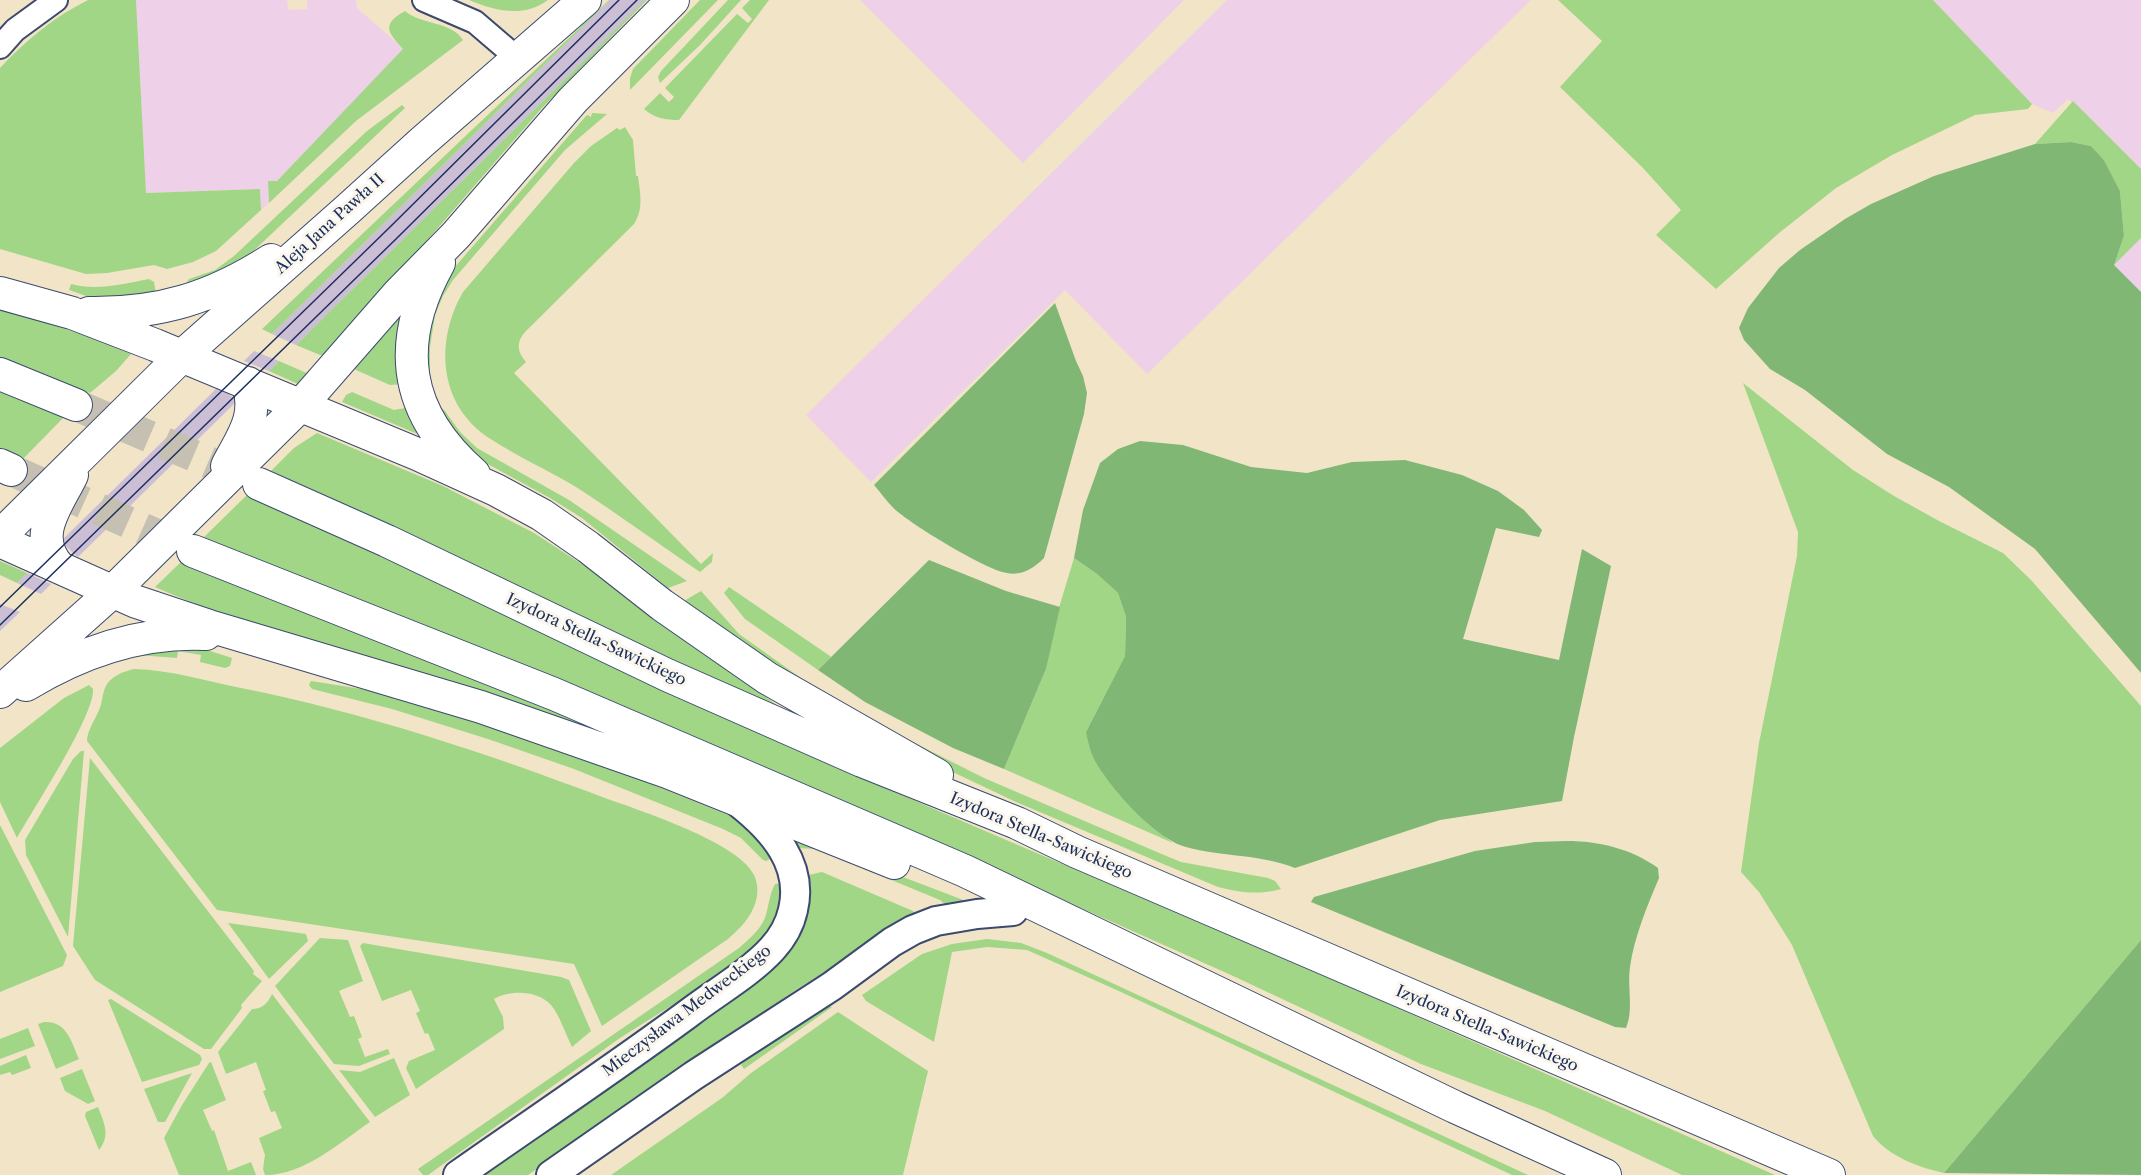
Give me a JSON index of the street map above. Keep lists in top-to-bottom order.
{
  "streets": {
    "main road": ["Aleja Jana Pawła II", "Izydora Stella-Sawickiego"],
    "street": ["Mieczysława Medweckiego"]
  }
}
